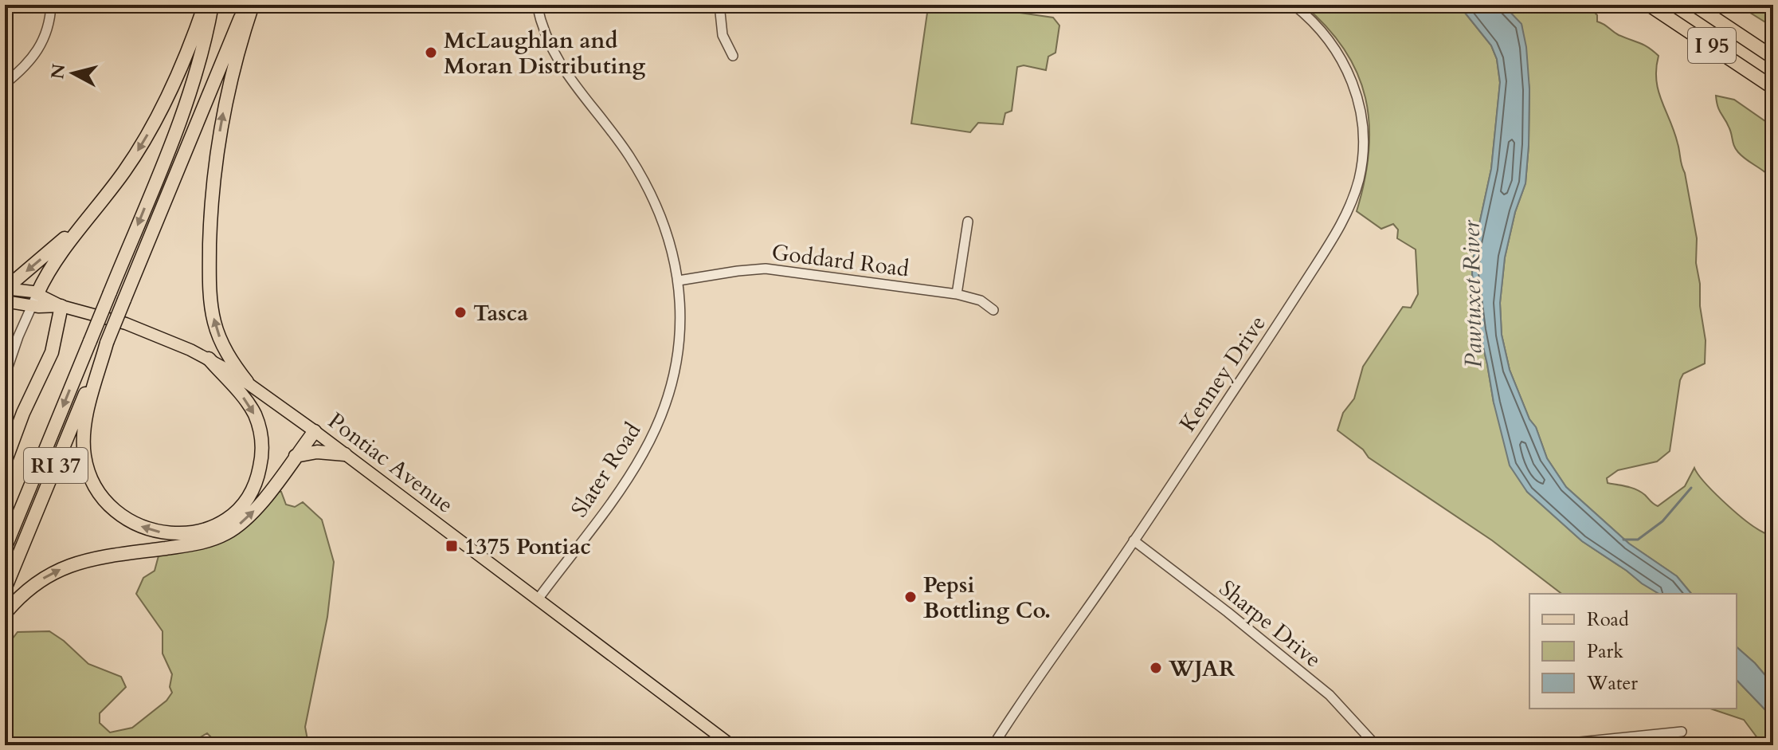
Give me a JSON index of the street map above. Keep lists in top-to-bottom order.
{
  "streets": {
    "highway": ["I 95", "RI 37"],
    "main road": ["Pontiac Avenue"],
    "street": [
      "Goddard Road",
      "Kenney Drive",
      "Slater Road",
      "Sharpe Drive"
    ]
  },
  "crossings": [
    ["Goddard Road", "Slater Road"],
    ["Kenney Drive", "Sharpe Drive"],
    ["Pontiac Avenue", "Slater Road"]
  ],
  "water": ["Pawtuxet River"],
  "places": {
    "other": [
      "McLaughlan and Moran Distributing",
      "Tasca",
      "Pepsi Bottling Co.",
      "WJAR"
    ],
    "transit": ["1375 Pontiac"]
  },
  "legend": ["Road", "Park", "Water"],
  "north": "left"
}
